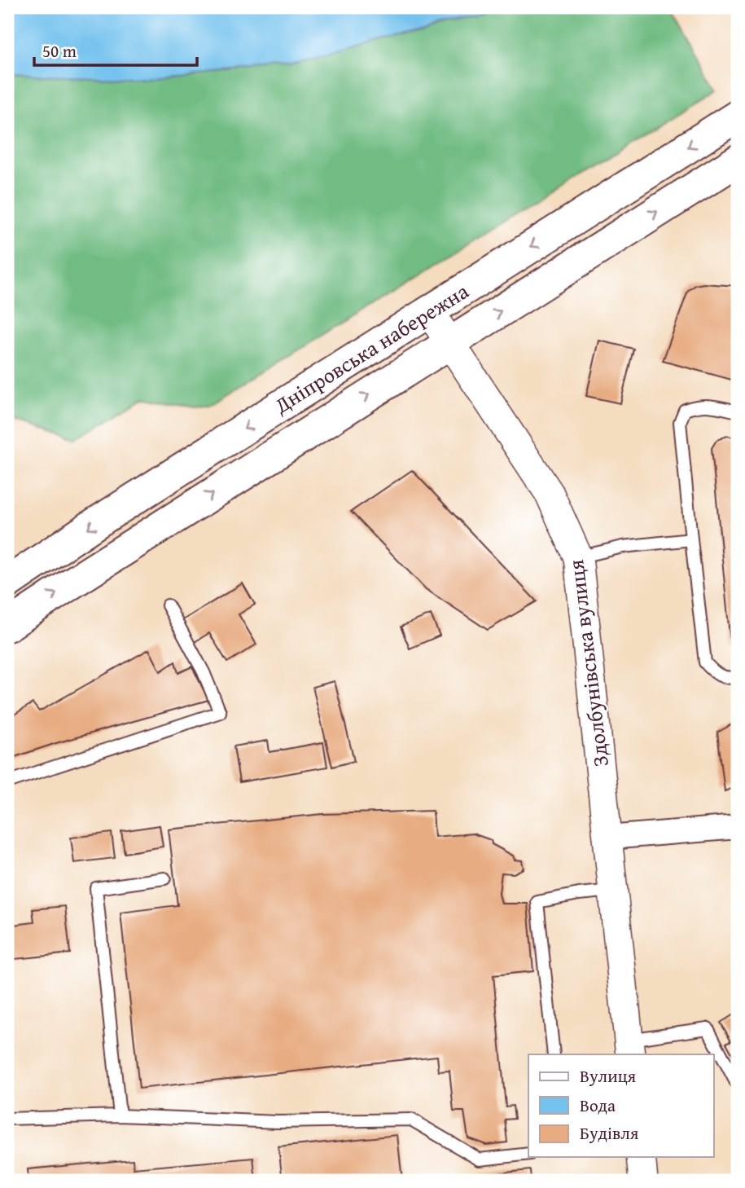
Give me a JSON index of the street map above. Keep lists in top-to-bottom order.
{
  "streets": {
    "main road": ["Дніпровська набережна"],
    "street": ["Здолбунівська вулиця"]
  },
  "crossings": [
    ["Дніпровська набережна", "Здолбунівська вулиця"]
  ],
  "legend": ["Вулиця", "Вода", "Будівля"],
  "scale_bar": "50 m"
}
